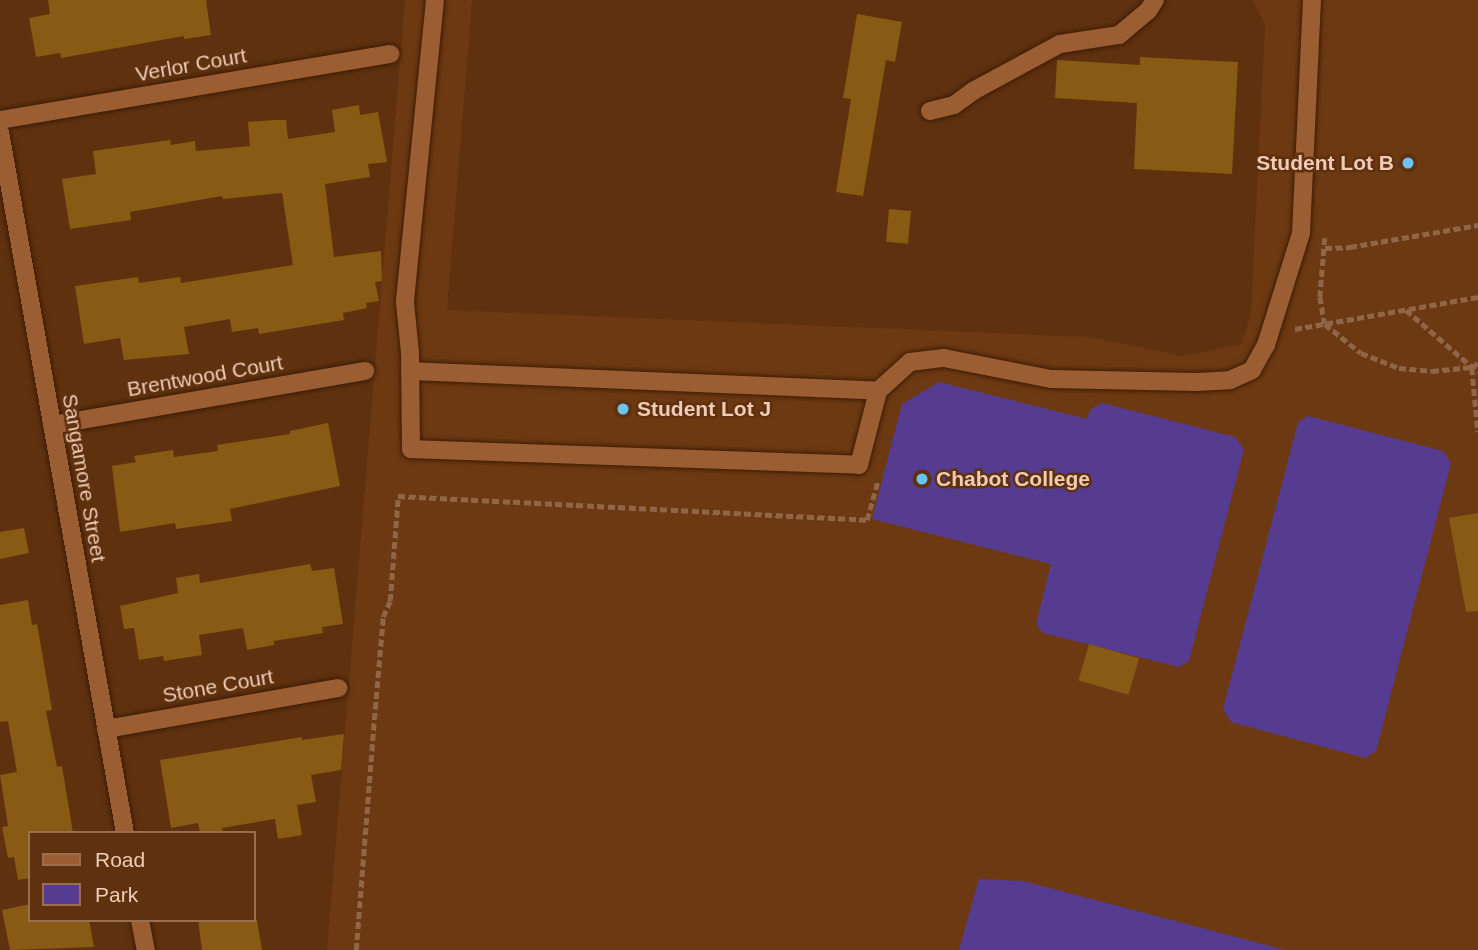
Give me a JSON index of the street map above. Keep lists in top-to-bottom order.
{
  "streets": {
    "street": [
      "Verlor Court",
      "Brentwood Court",
      "Sangamore Street",
      "Stone Court"
    ]
  },
  "crossings": [
    ["Brentwood Court", "Sangamore Street"],
    ["Sangamore Street", "Stone Court"]
  ],
  "places": ["Student Lot B", "Student Lot J", "Chabot College"],
  "legend": ["Road", "Park"]
}
